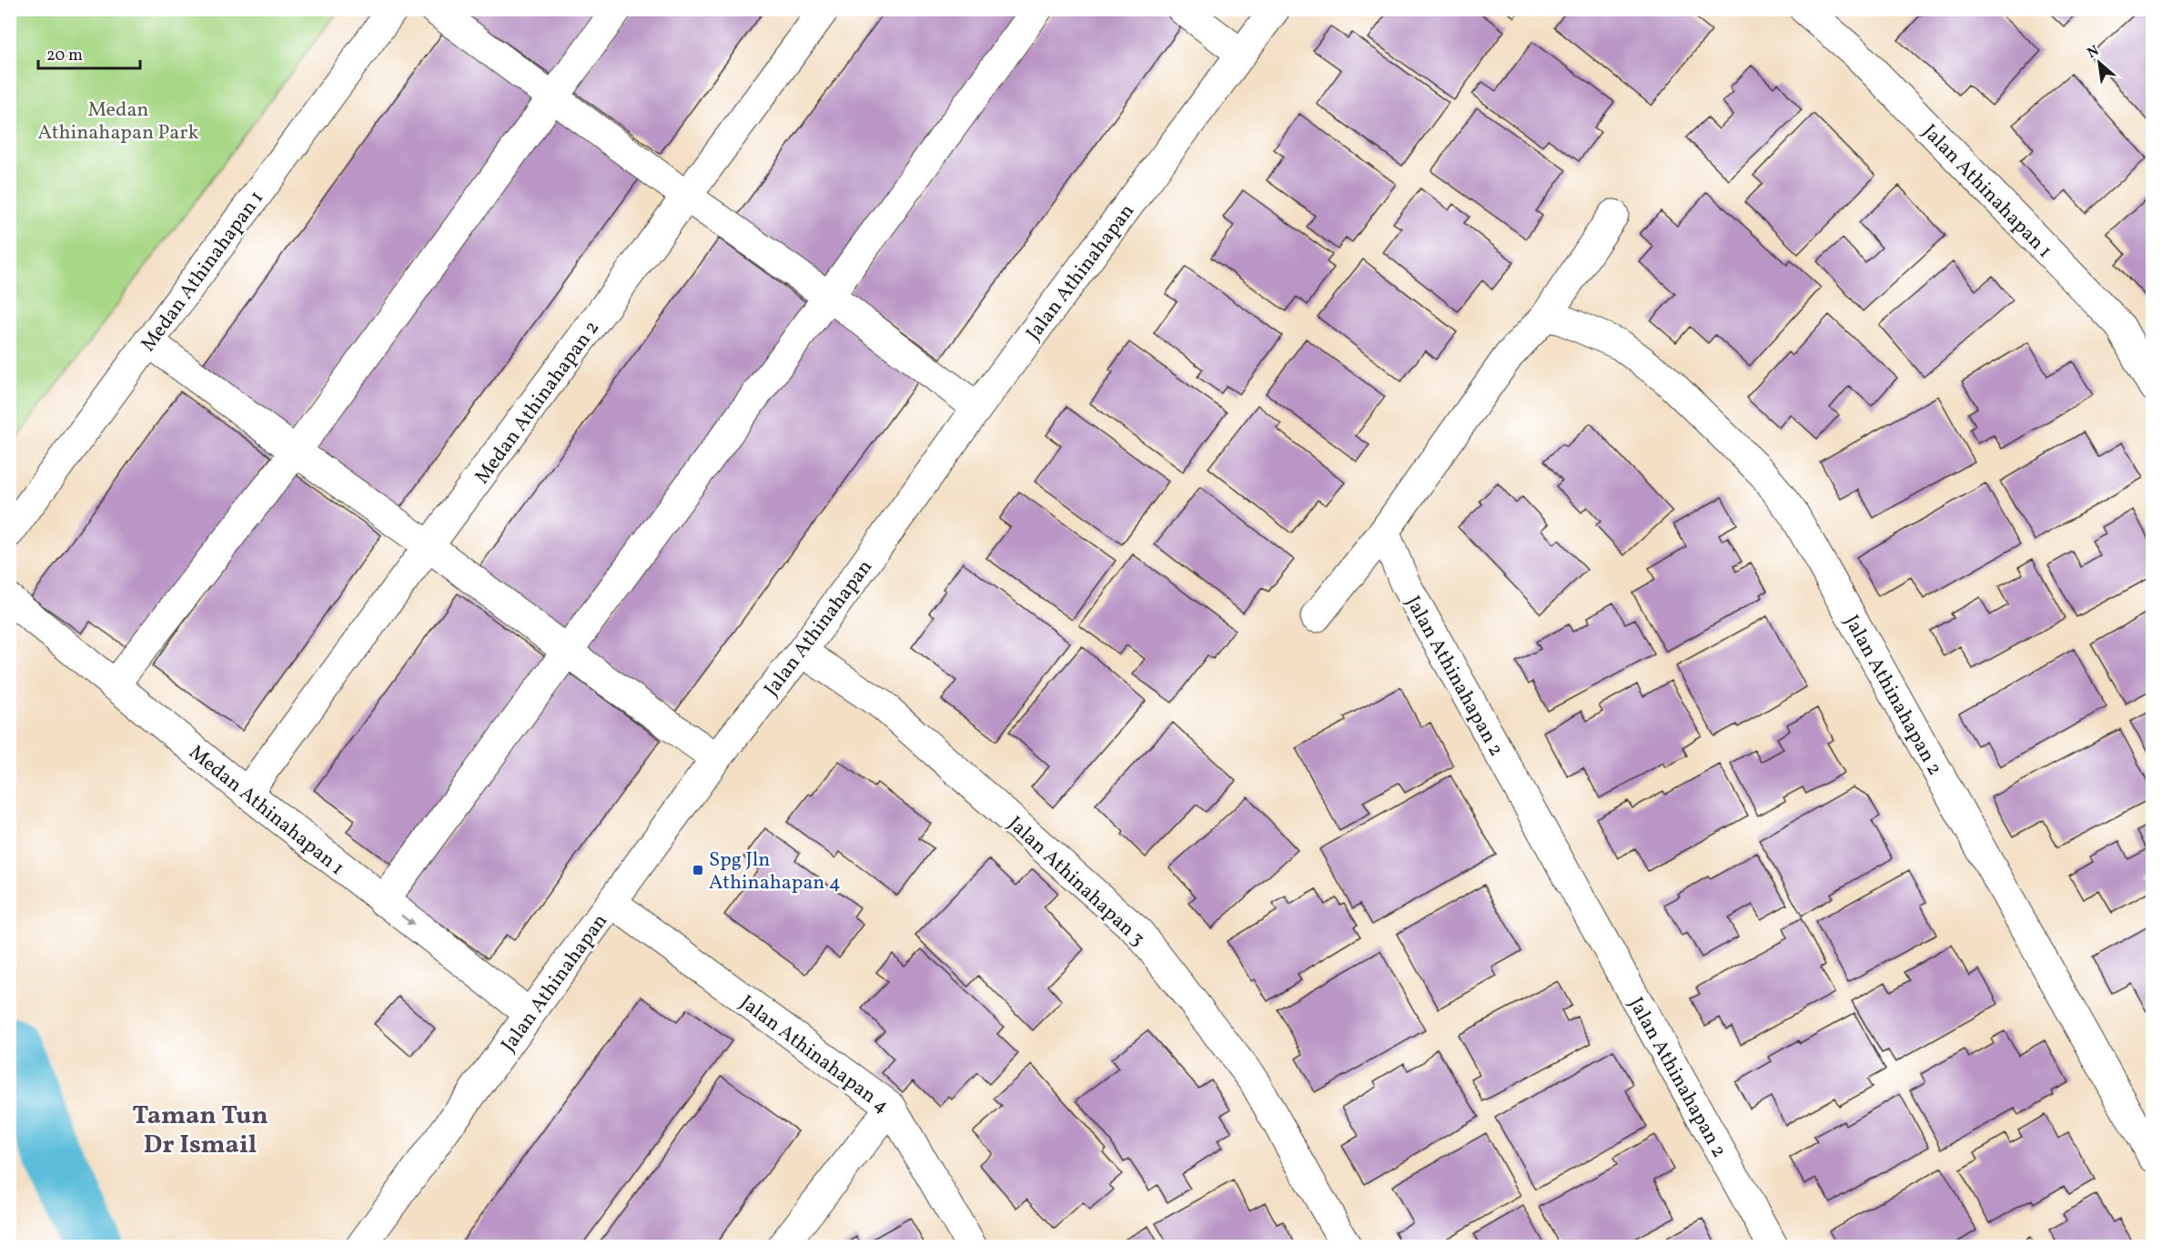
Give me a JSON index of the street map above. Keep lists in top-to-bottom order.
{
  "streets": {
    "street": [
      "Jalan Athinahapan 1",
      "Medan Athinahapan 1",
      "Jalan Athinahapan",
      "Medan Athinahapan 2",
      "Jalan Athinahapan 2",
      "Jalan Athinahapan 3",
      "Jalan Athinahapan 4"
    ]
  },
  "crossings": [
    ["Medan Athinahapan 1", "Jalan Athinahapan"],
    ["Medan Athinahapan 1", "Medan Athinahapan 2"],
    ["Jalan Athinahapan", "Jalan Athinahapan 3"],
    ["Jalan Athinahapan", "Jalan Athinahapan 4"]
  ],
  "districts": ["Taman Tun Dr Ismail"],
  "parks": ["Medan Athinahapan Park"],
  "places": {
    "transit": ["Spg Jln Athinahapan 4"]
  },
  "scale_bar": "20 m",
  "north": "top left"
}
